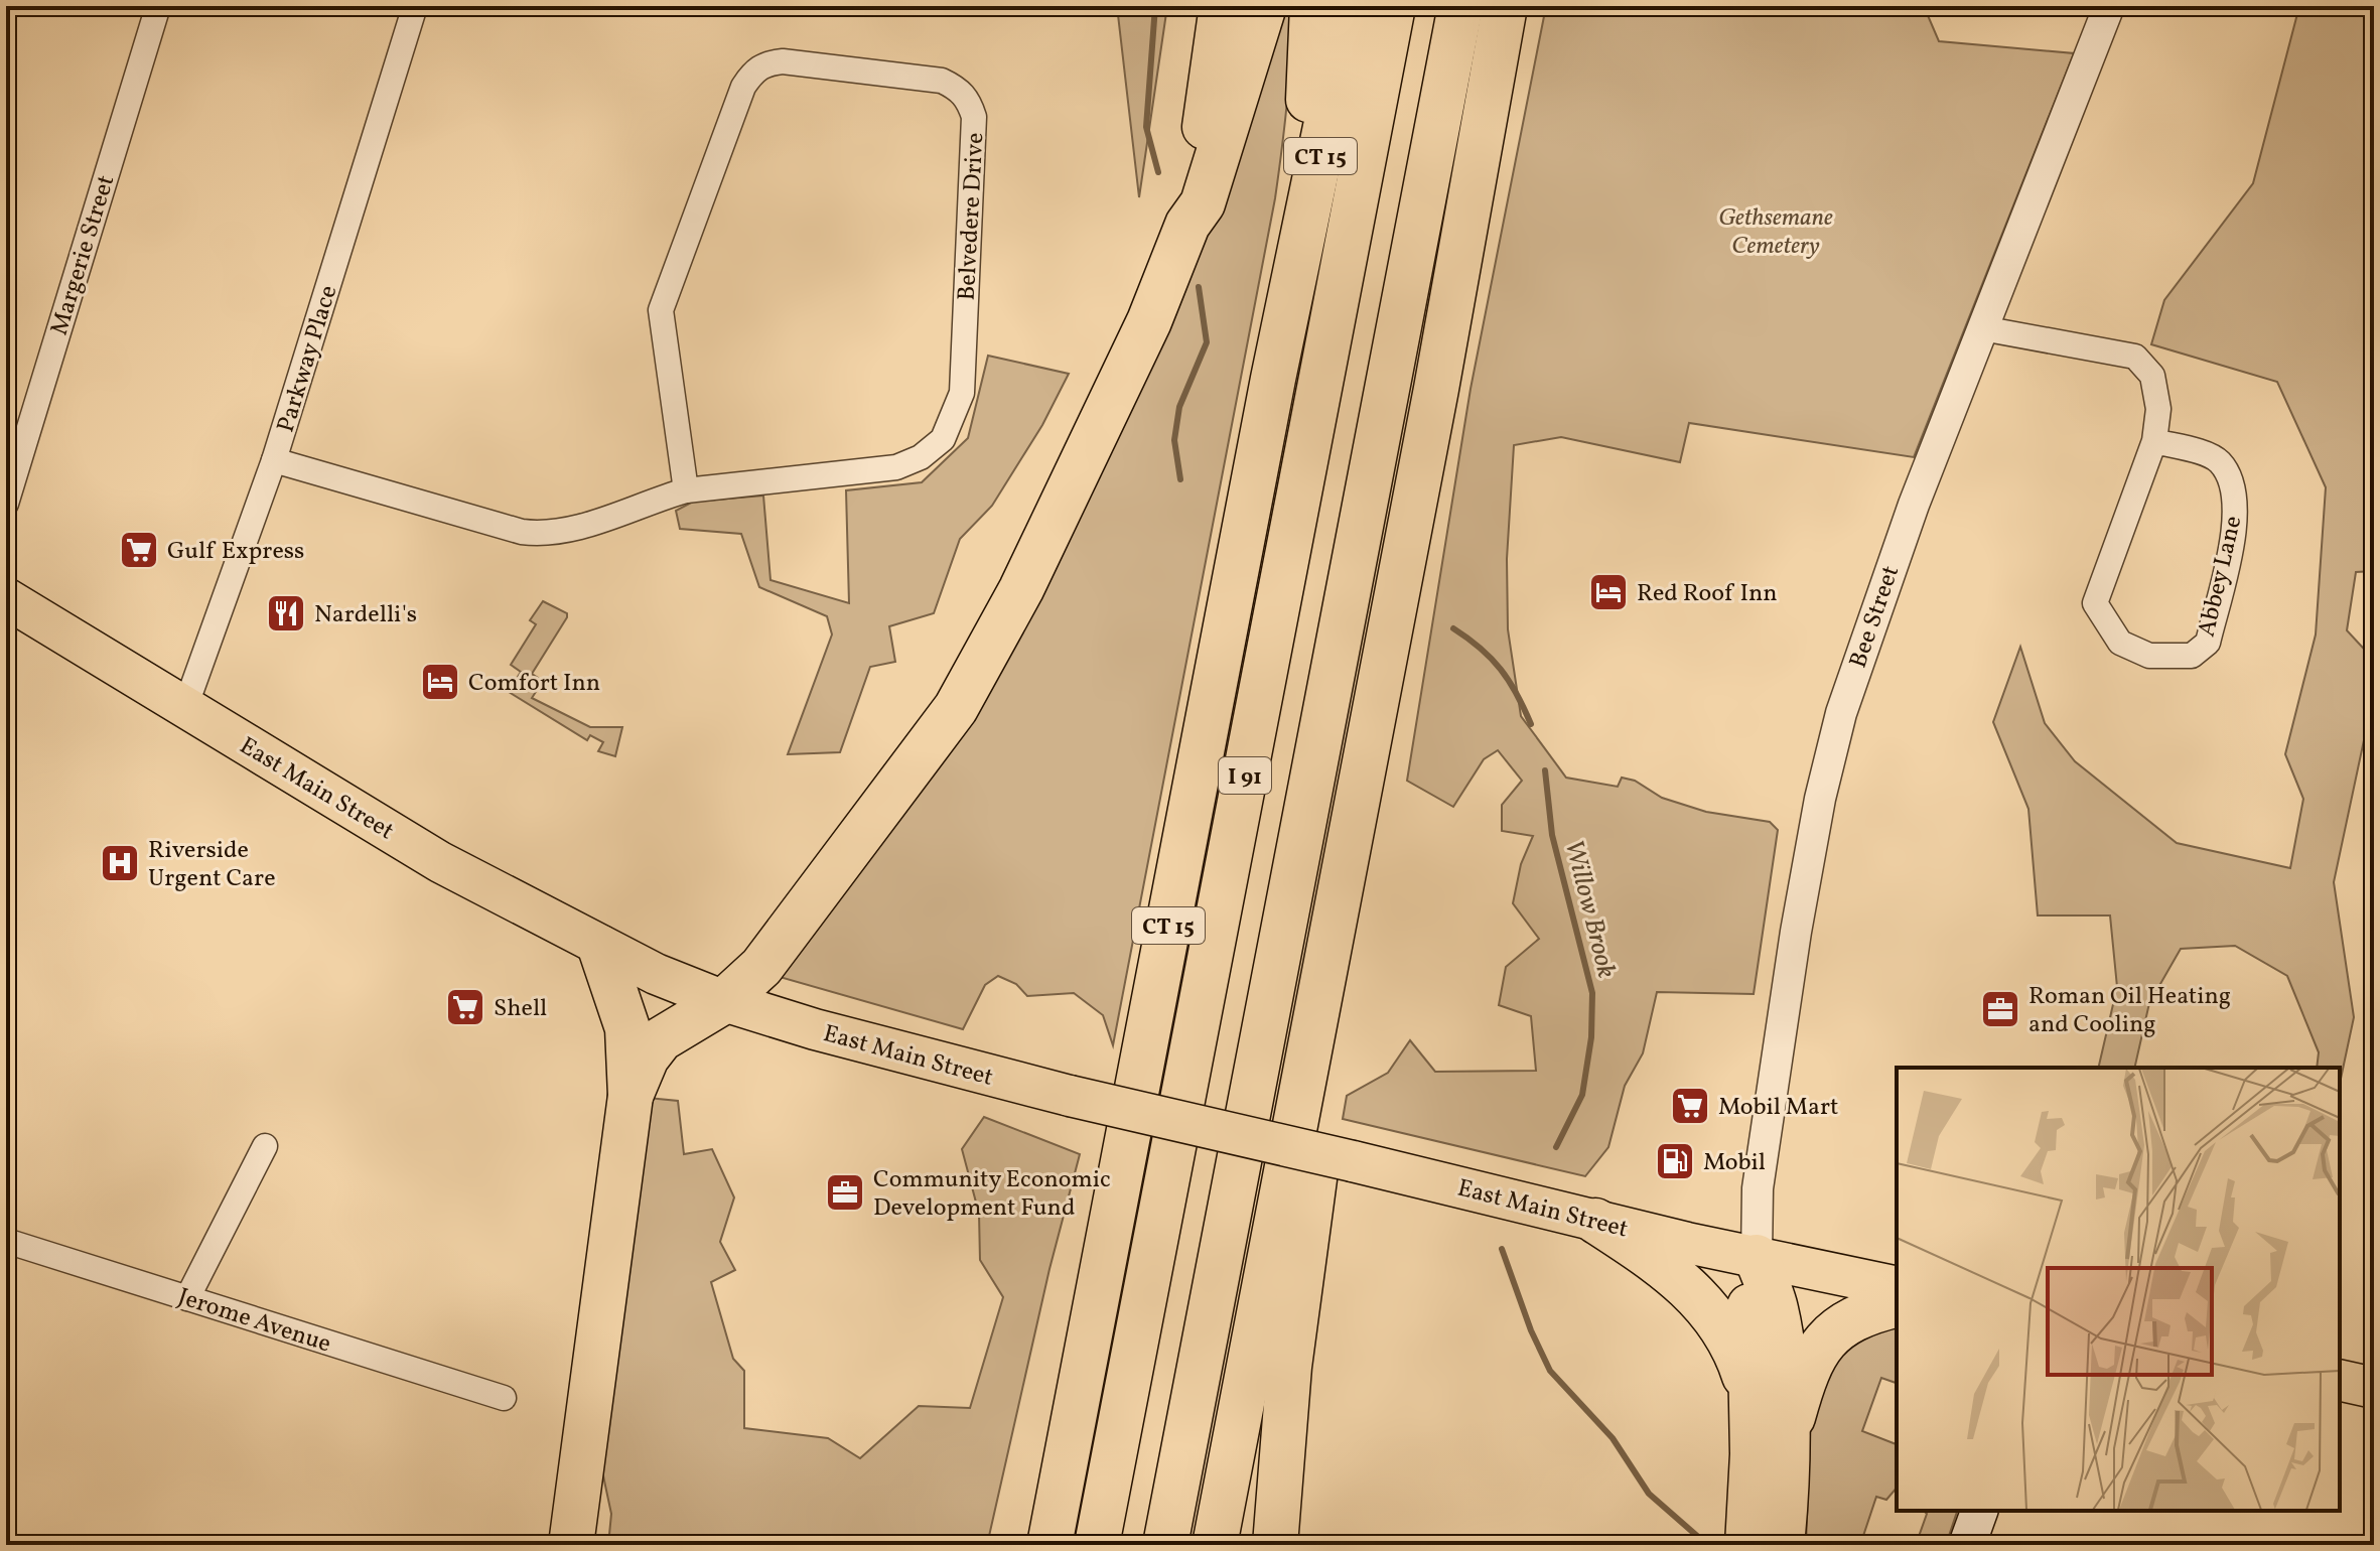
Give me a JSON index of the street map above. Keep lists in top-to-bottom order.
{
  "streets": {
    "highway": ["CT 15", "I 91"],
    "main road": ["East Main Street"],
    "street": [
      "Belvedere Drive",
      "Margerie Street",
      "Parkway Place",
      "Abbey Lane",
      "Bee Street",
      "Jerome Avenue"
    ]
  },
  "crossings": [
    ["Belvedere Drive", "Parkway Place"],
    ["Parkway Place", "East Main Street"],
    ["Abbey Lane", "Bee Street"],
    ["Bee Street", "East Main Street"]
  ],
  "water": ["Willow Brook"],
  "parks": ["Gethsemane Cemetery"],
  "places": {
    "supermarket": ["Gulf Express", "Shell", "Mobil Mart"],
    "hotel": ["Red Roof Inn", "Comfort Inn"],
    "restaurant": ["Nardelli's"],
    "hospital": ["Riverside Urgent Care"],
    "office": ["Roman Oil Heating and Cooling", "Community Economic Development Fund"],
    "fuel station": ["Mobil"]
  }
}
